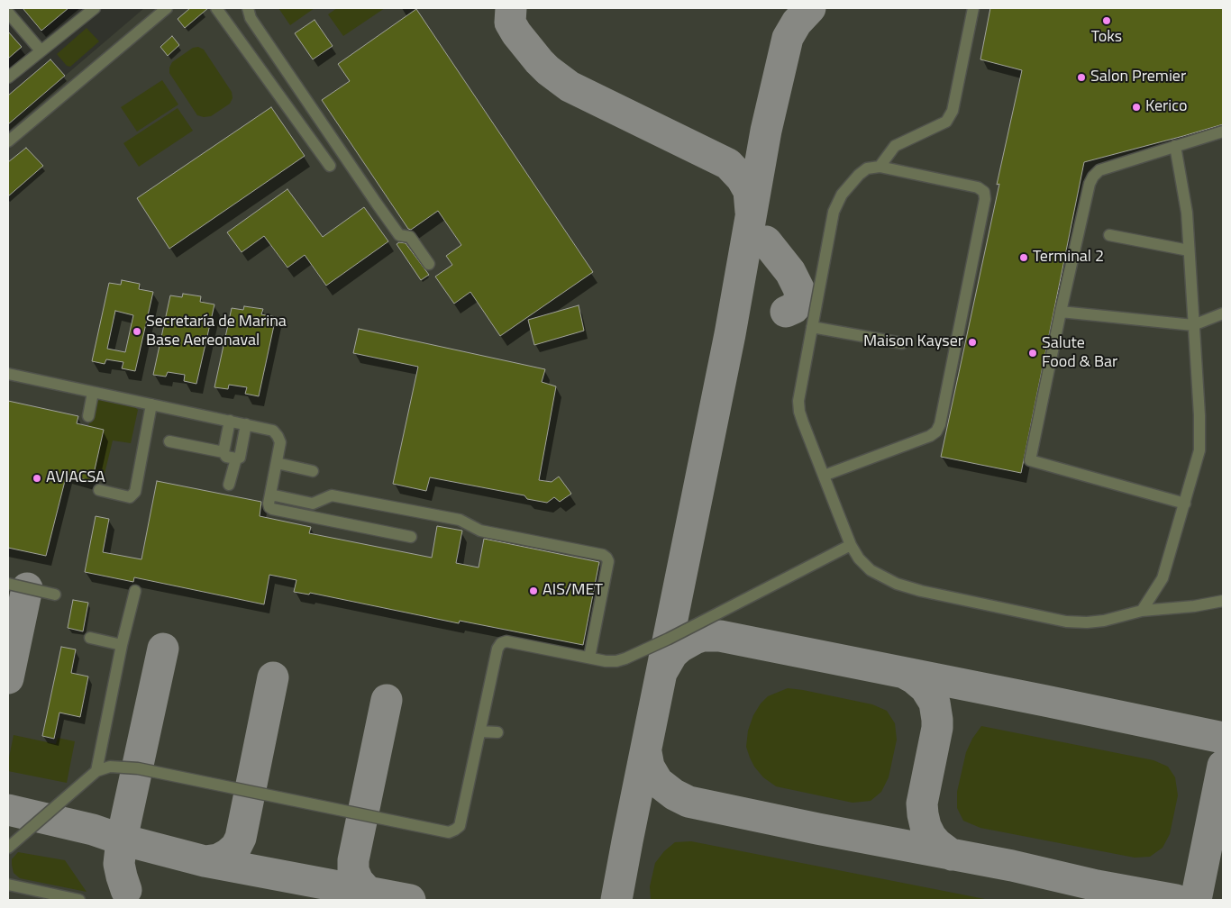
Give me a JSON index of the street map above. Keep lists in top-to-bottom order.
{
  "places": [
    "Toks",
    "Salon Premier",
    "Kerico",
    "Terminal 2",
    "Secretaría de Marina Base Aereonaval",
    "Maison Kayser",
    "Salute Food & Bar",
    "AVIACSA",
    "AIS/MET"
  ]
}
